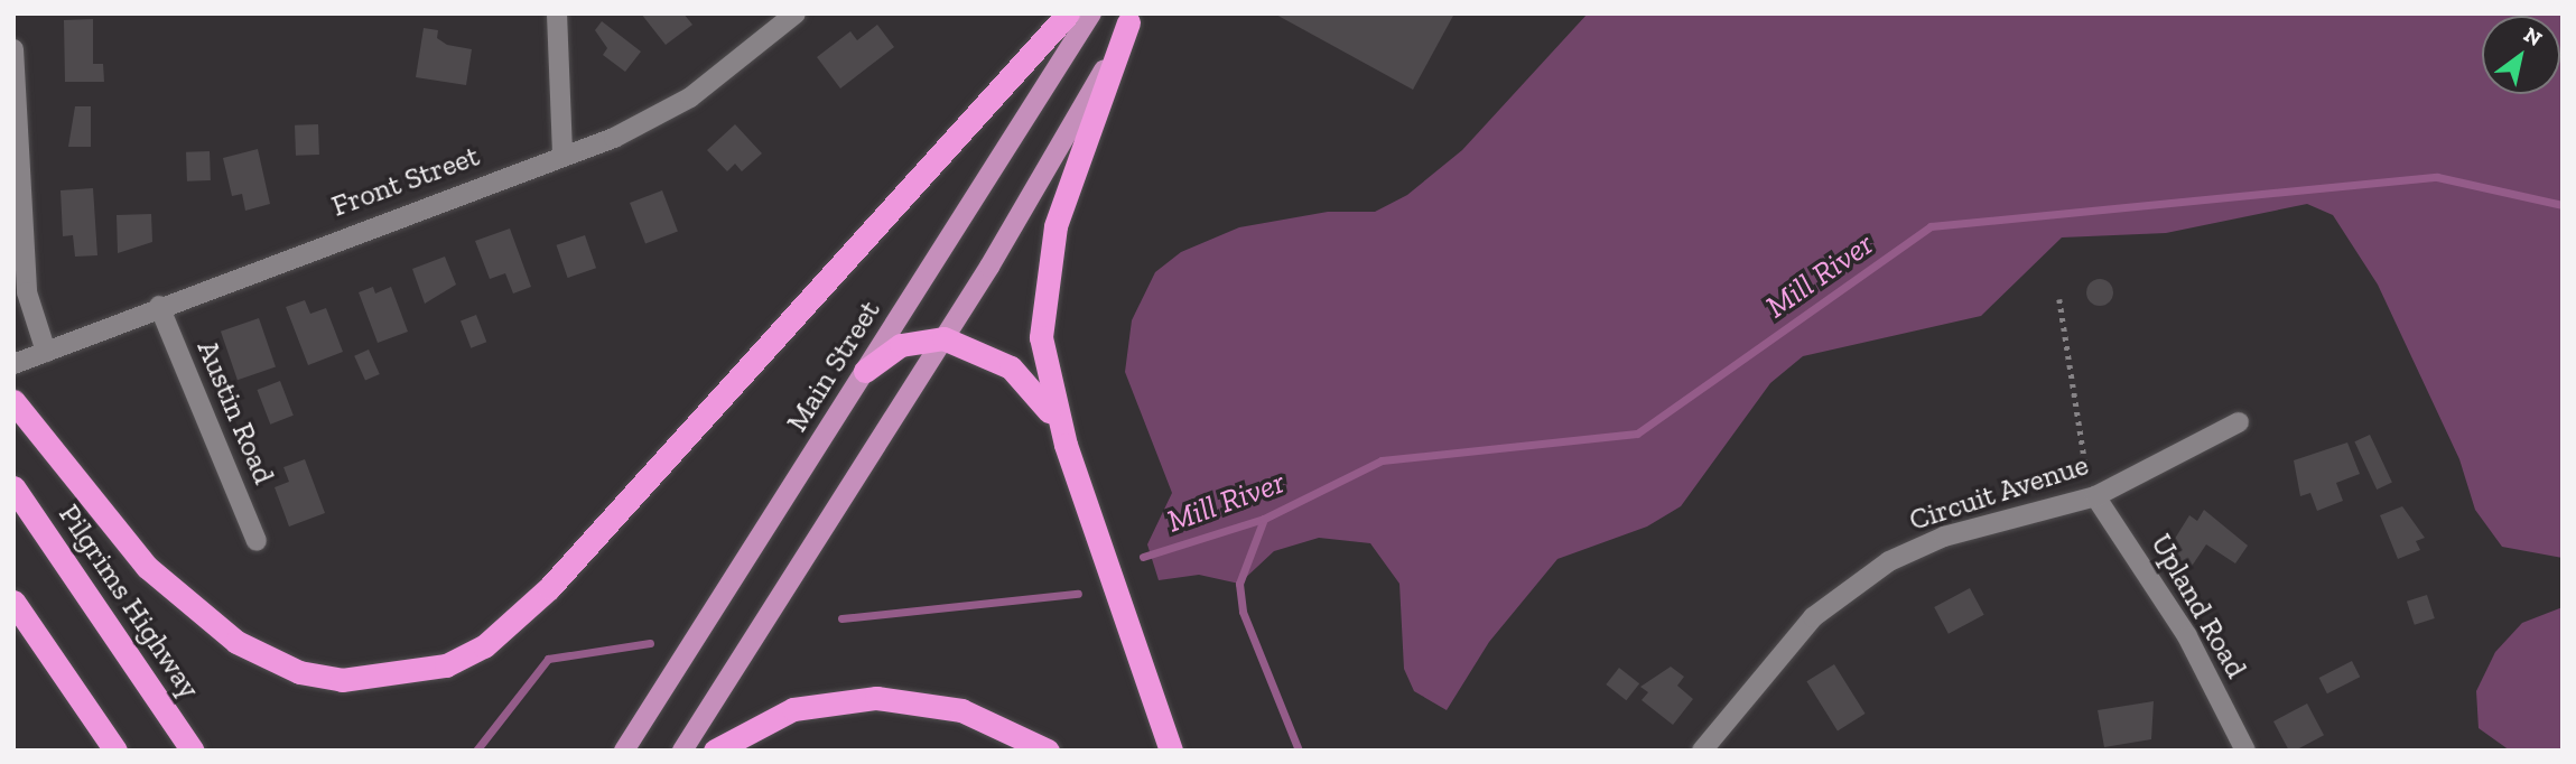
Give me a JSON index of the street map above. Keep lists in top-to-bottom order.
{
  "streets": {
    "highway": ["Pilgrims Highway"],
    "main road": ["Main Street"],
    "street": [
      "Front Street",
      "Austin Road",
      "Circuit Avenue",
      "Upland Road"
    ]
  },
  "crossings": [
    ["Front Street", "Austin Road"],
    ["Circuit Avenue", "Upland Road"]
  ],
  "water": ["Mill River"],
  "north": "top right"
}
